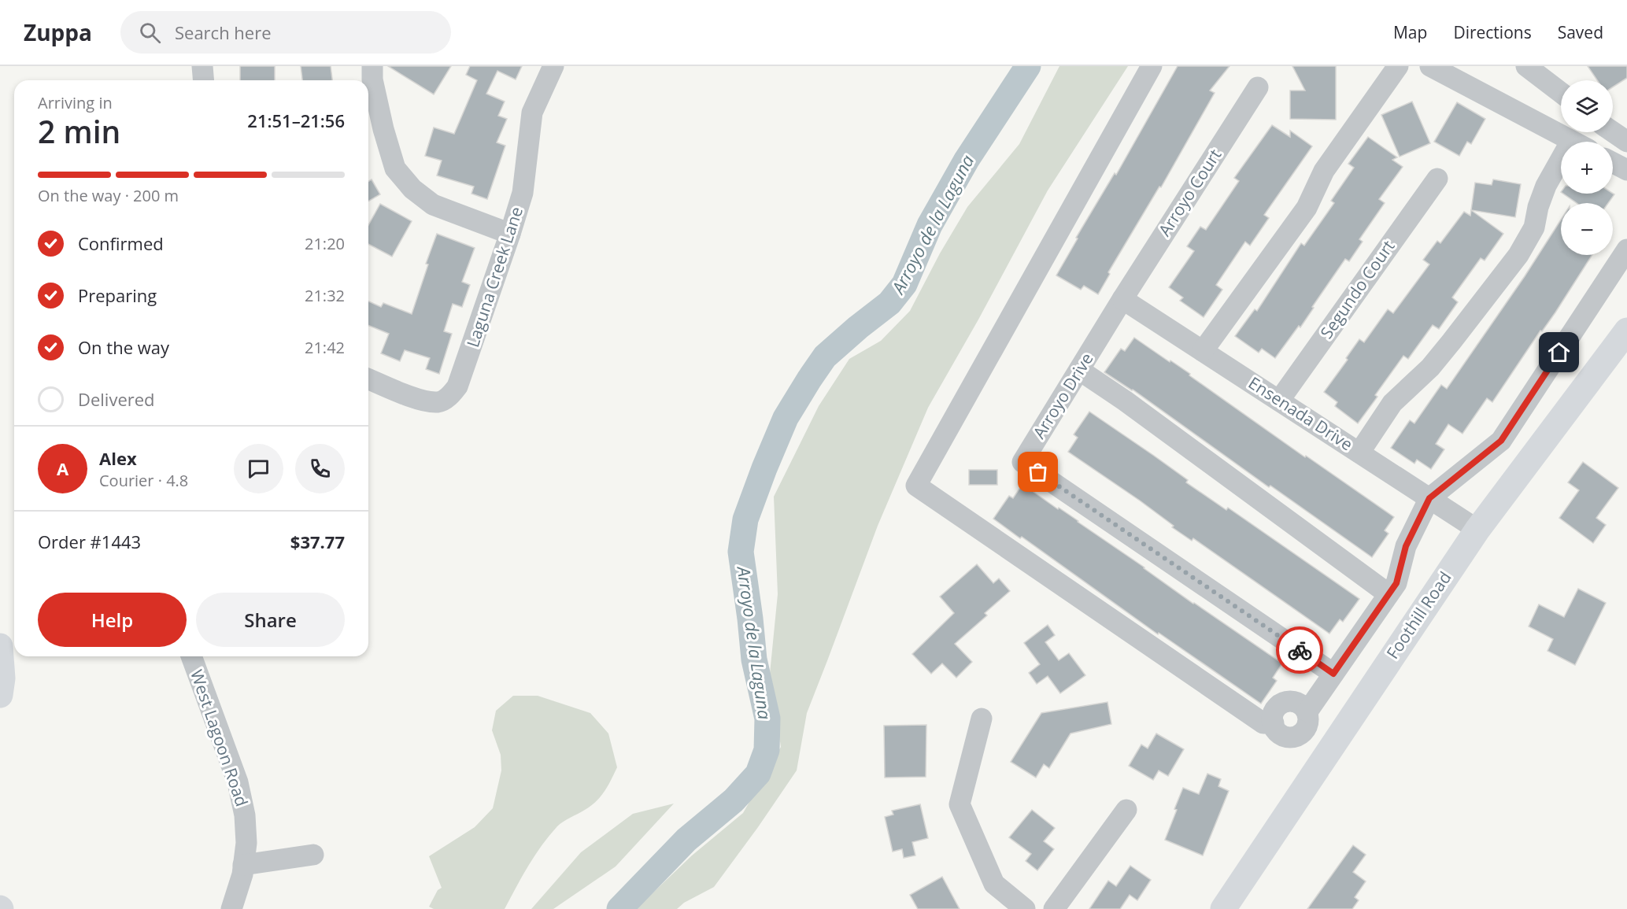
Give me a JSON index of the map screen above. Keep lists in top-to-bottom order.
{
  "streets": {
    "main road": ["Foothill Road"],
    "street": [
      "Arroyo Court",
      "Laguna Creek Lane",
      "Segundo Court",
      "Arroyo Drive",
      "Ensenada Drive",
      "West Lagoon Road"
    ]
  },
  "crossings": [
    ["Arroyo Court", "Arroyo Drive"],
    ["Arroyo Court", "Ensenada Drive"],
    ["Segundo Court", "Ensenada Drive"],
    ["Arroyo Drive", "Ensenada Drive"],
    ["Ensenada Drive", "Foothill Road"]
  ],
  "water": ["Arroyo de la Laguna"],
  "page": {
    "header": "Zuppa",
    "search": "Search here",
    "nav": ["Map", "Directions", "Saved"],
    "map_buttons": ["+", "−"],
    "heading": ["2 min", "Arriving in", "21:51–21:56"],
    "panel": [
      "Alex",
      "Courier · 4.8",
      "Order #1443",
      "$37.77"
    ],
    "bar": "On the way · 200 m",
    "list": [
      ["Confirmed", "21:20"],
      ["Preparing", "21:32"],
      ["On the way", "21:42"],
      "Delivered"
    ],
    "round": "A",
    "buttons": ["Help", "Share"]
  }
}
